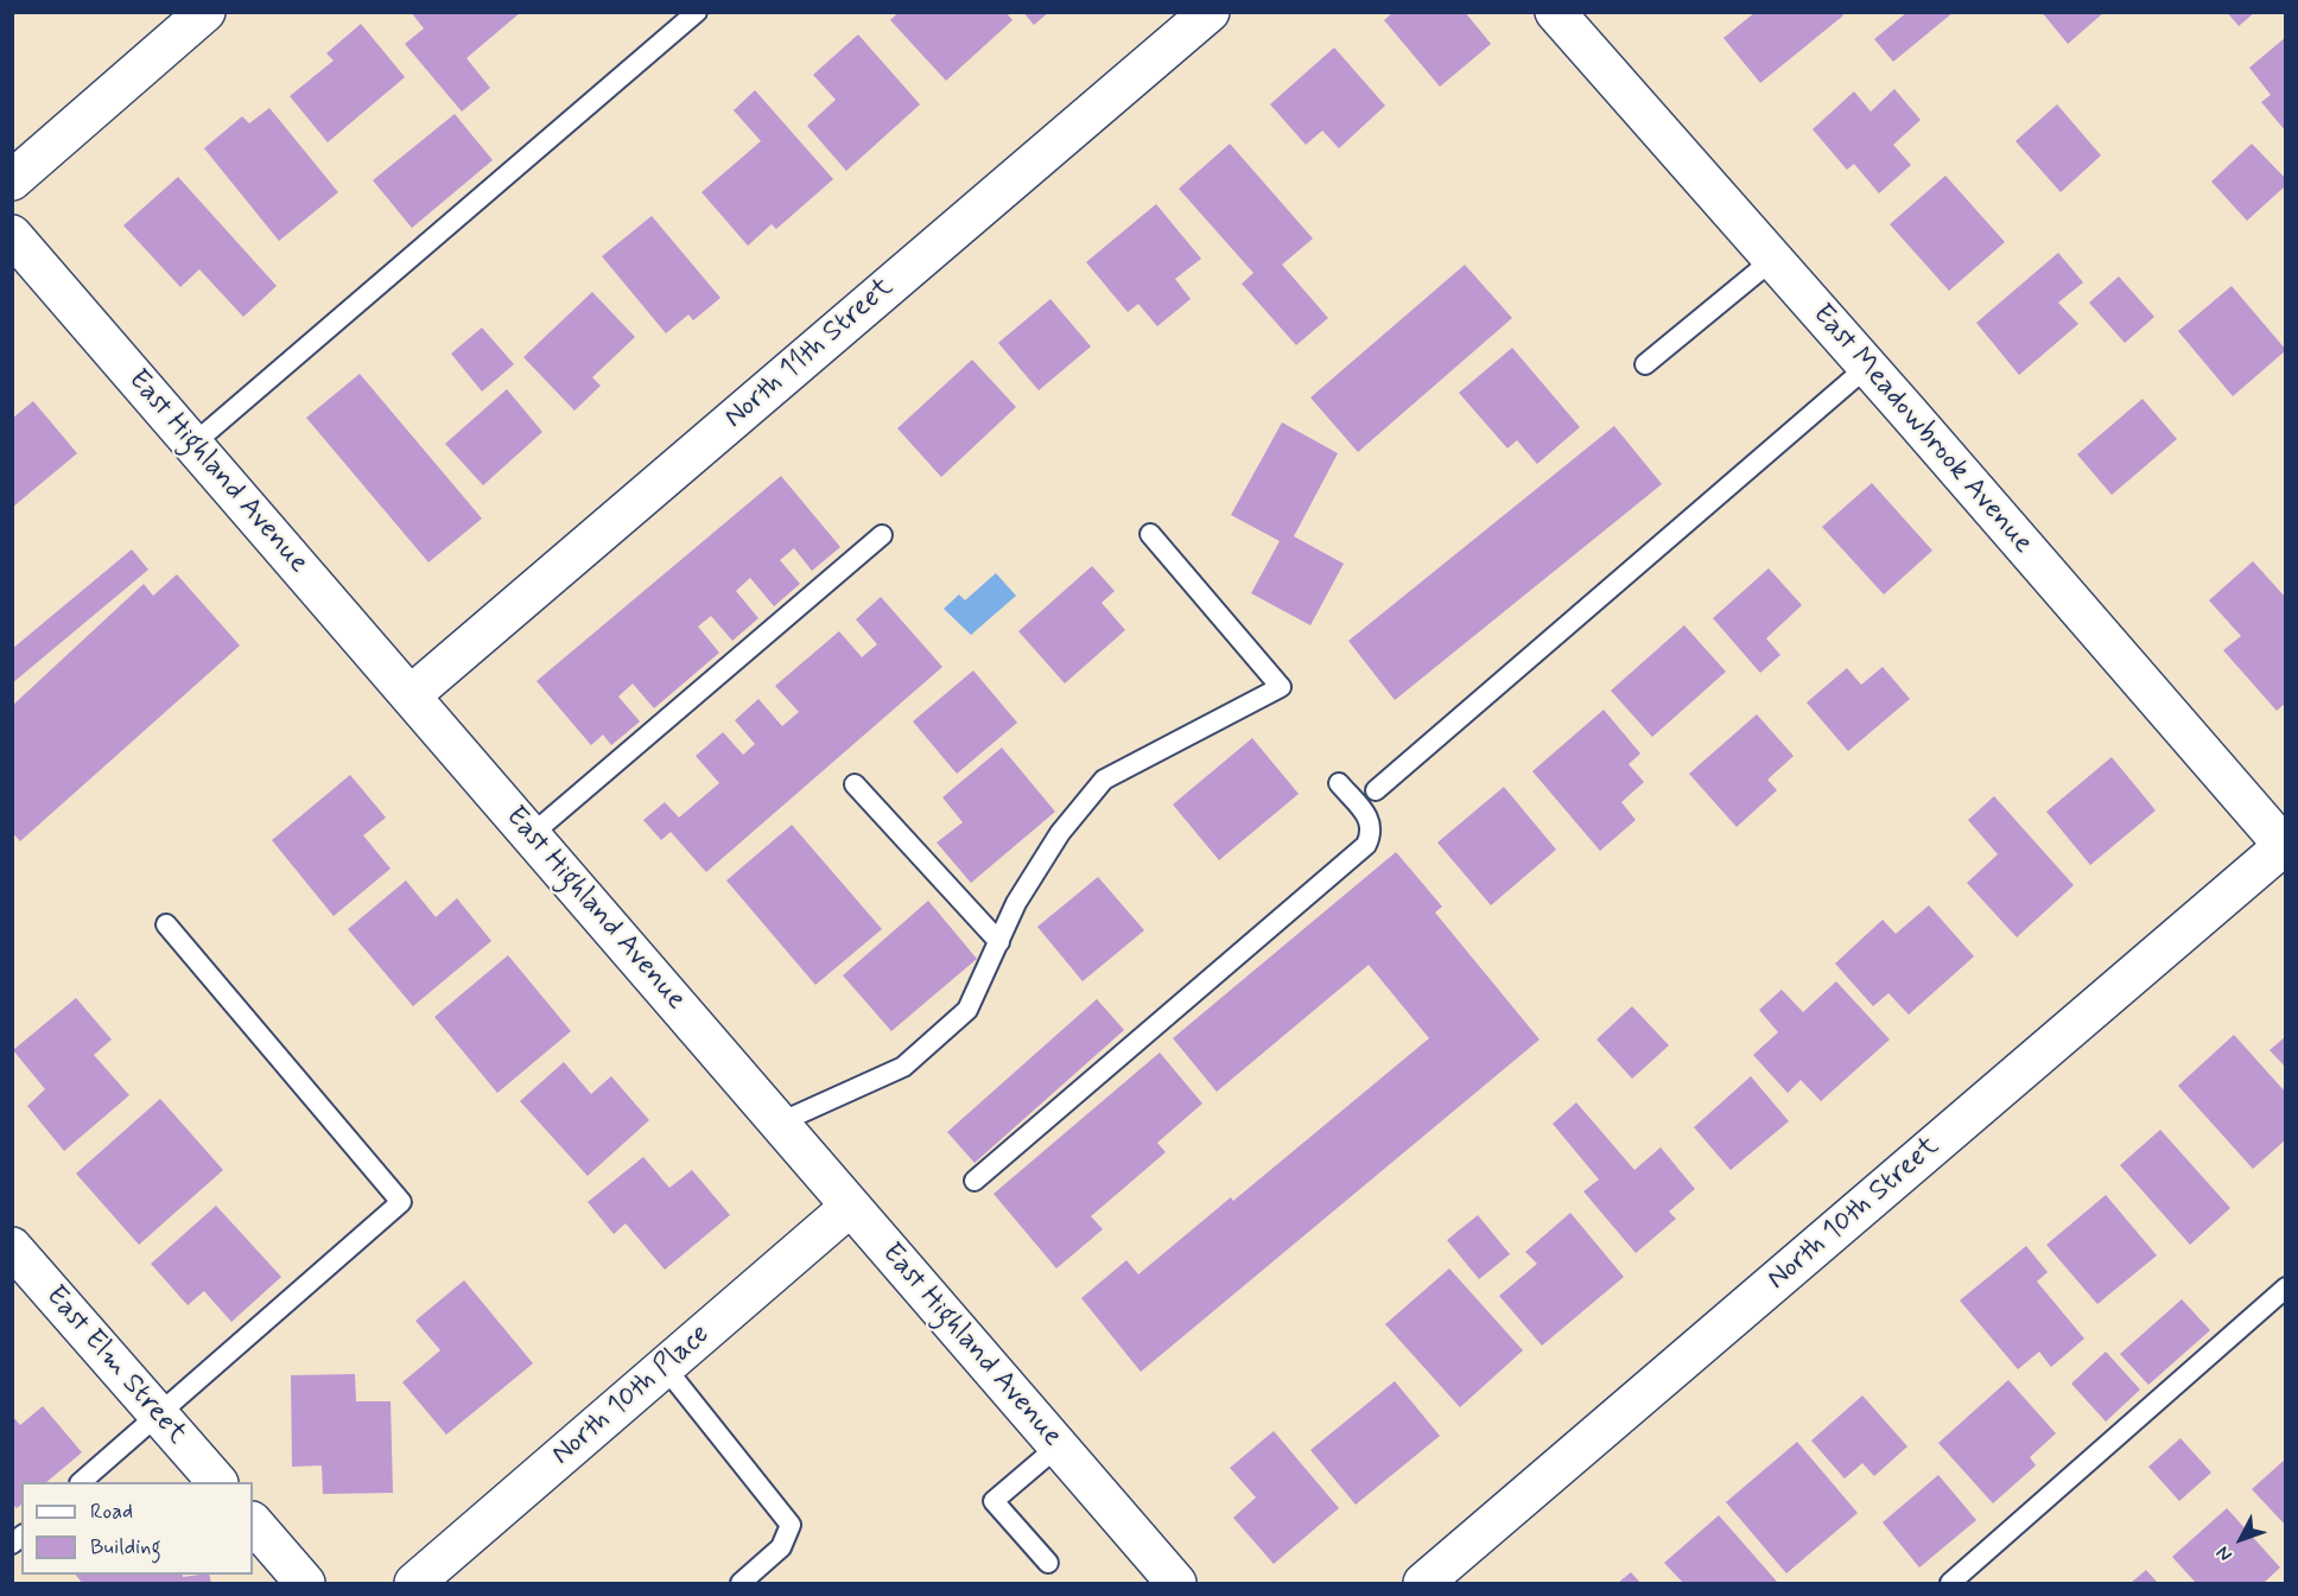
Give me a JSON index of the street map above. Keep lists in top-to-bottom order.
{
  "streets": {
    "street": [
      "North 11th Street",
      "East Meadowbrook Avenue",
      "East Highland Avenue",
      "North 10th Street",
      "East Elm Street",
      "North 10th Place"
    ]
  },
  "crossings": [
    ["North 11th Street", "East Highland Avenue"],
    ["East Meadowbrook Avenue", "North 10th Street"],
    ["East Highland Avenue", "North 10th Place"]
  ],
  "legend": ["Road", "Building"],
  "north": "bottom left"
}
